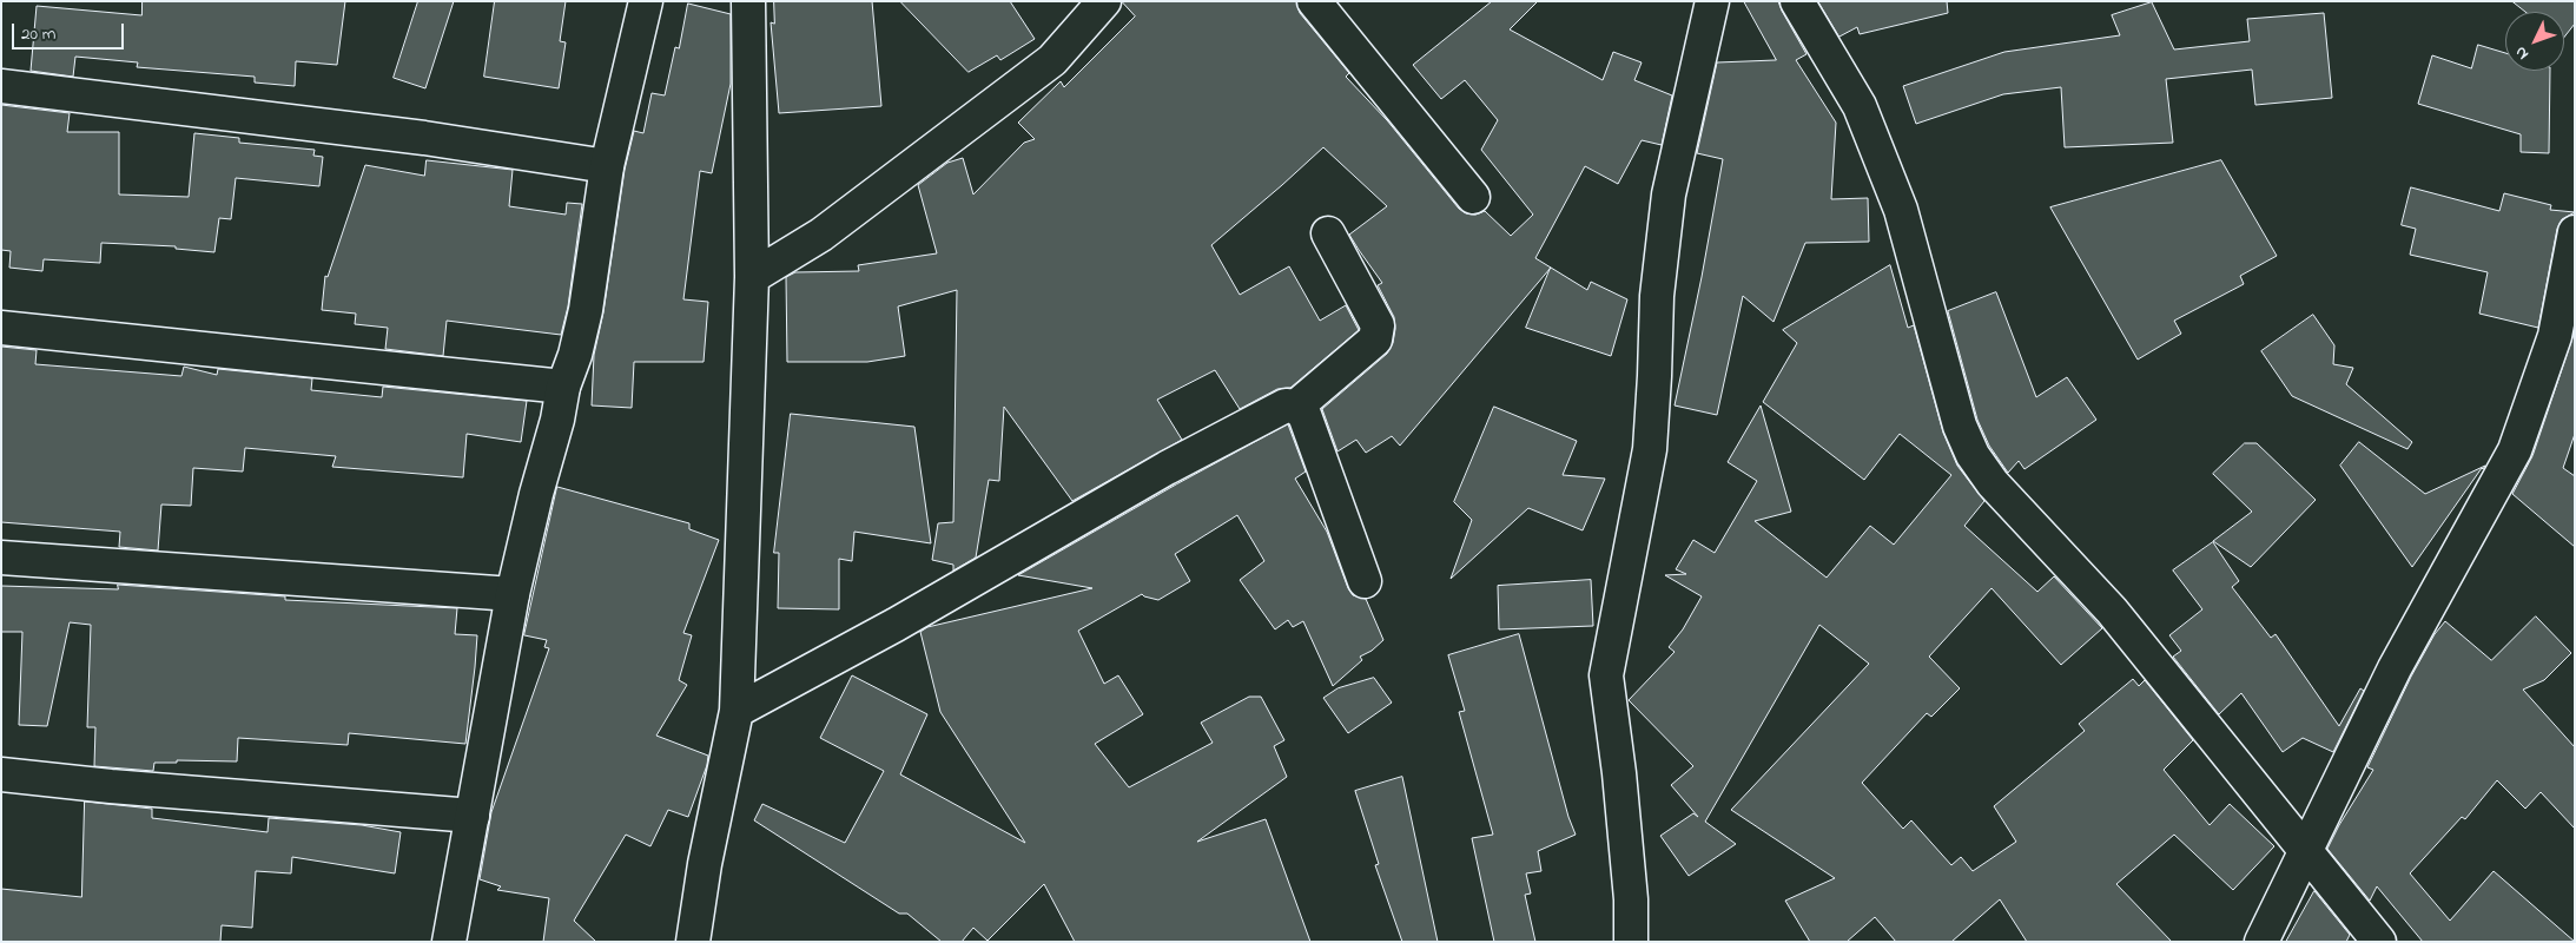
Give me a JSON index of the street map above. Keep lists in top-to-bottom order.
{
  "scale_bar": "20 m",
  "north": "bottom left"
}
